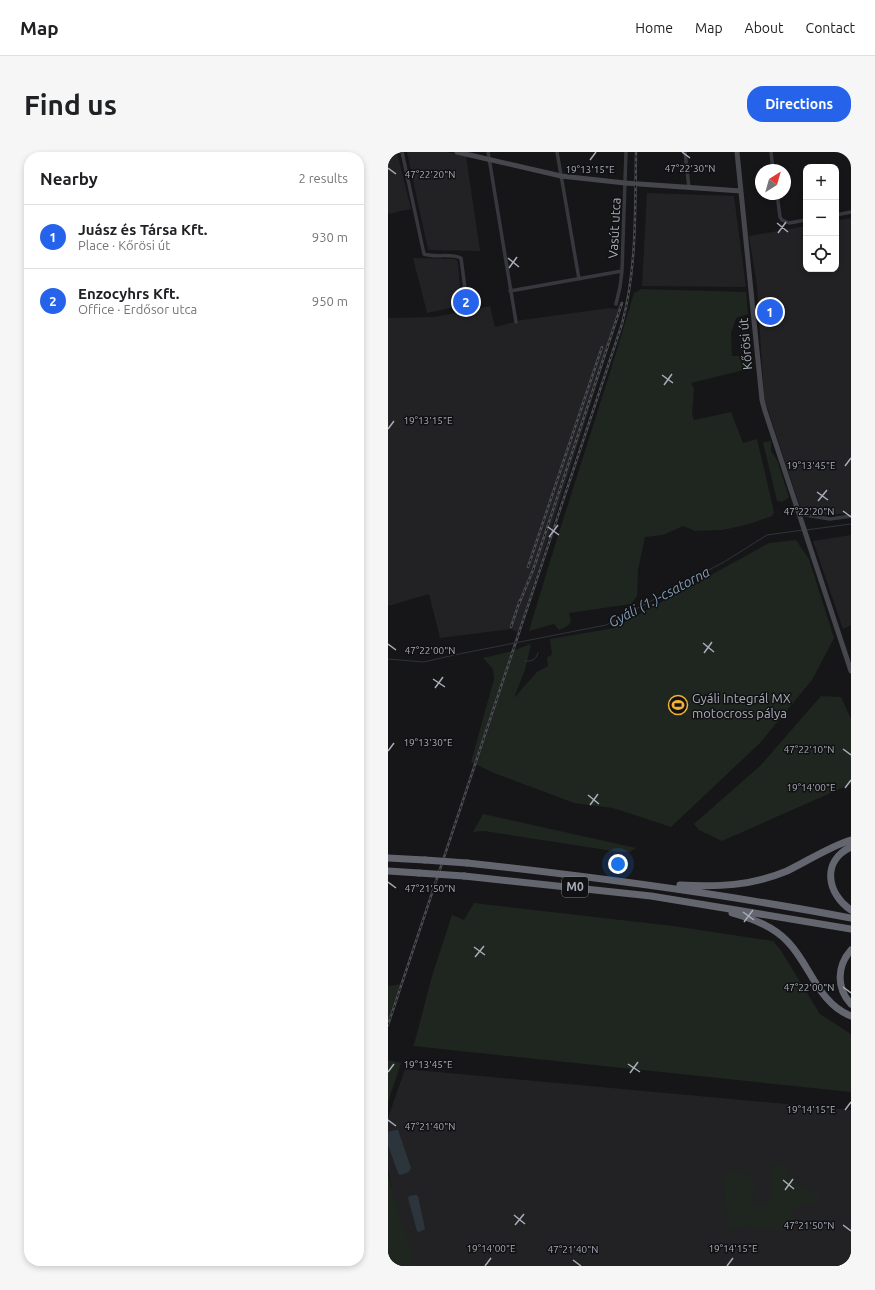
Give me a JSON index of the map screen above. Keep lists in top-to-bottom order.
{
  "streets": {
    "highway": ["M0"],
    "main road": ["Kőrösi út"],
    "street": ["Vasút utca"]
  },
  "water": ["Gyáli (1.)-csatorna"],
  "places": {
    "sports": ["Gyáli Integrál MX motocross pálya"]
  },
  "north": "top right",
  "page": {
    "header": "Map",
    "nav": [
      "Home",
      "Map",
      "About",
      "Contact"
    ],
    "buttons": "Directions",
    "title": "Find us",
    "heading": ["Nearby", "2 results"],
    "map_buttons": ["+", "−"],
    "list": [
      {
        "mark": "1",
        "name": "Juász és Társa Kft.",
        "note": "Place · Kőrösi út",
        "value": "930 m"
      },
      {
        "mark": "2",
        "name": "Enzocyhrs Kft.",
        "note": "Office · Erdősor utca",
        "value": "950 m"
      }
    ],
    "pins": ["2", "1"]
  },
  "coordinates": [
    "47°22'30\"N",
    "19°13'15\"E",
    "47°22'20\"N",
    "19°13'45\"E",
    "47°22'00\"N",
    "19°13'30\"E",
    "47°22'10\"N",
    "19°14'00\"E",
    "47°21'50\"N",
    "19°14'15\"E",
    "47°21'40\"N"
  ]
}
